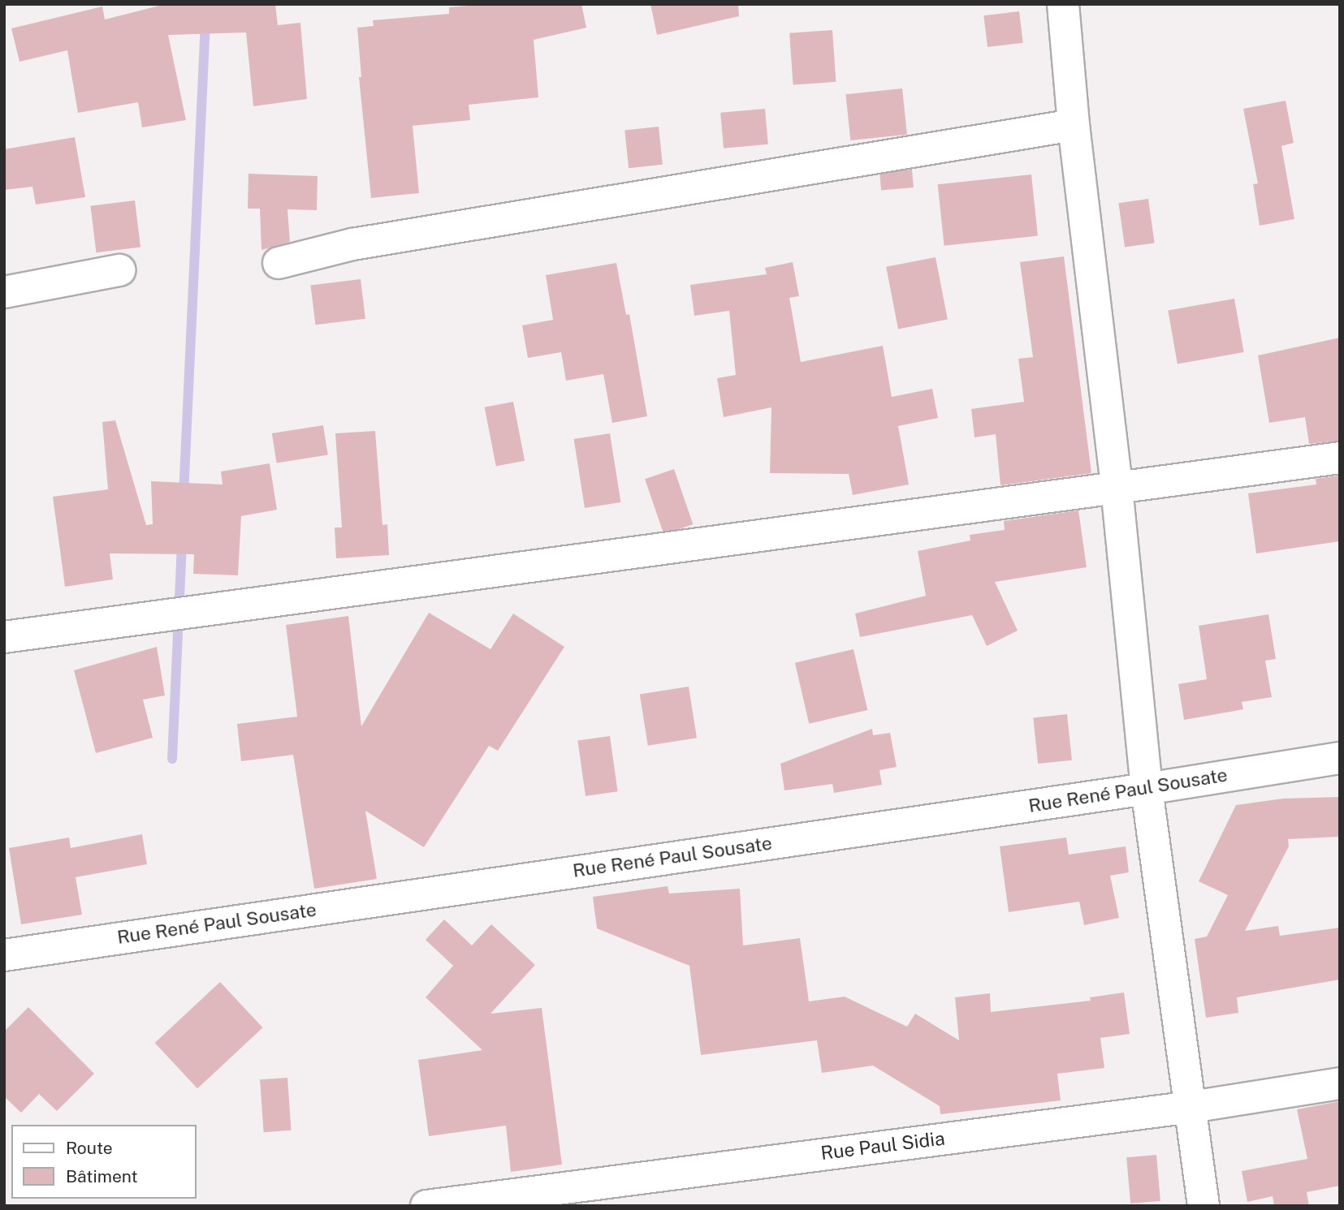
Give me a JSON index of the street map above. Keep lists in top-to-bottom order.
{
  "streets": {
    "street": ["Rue René Paul Sousate", "Rue Paul Sidia"]
  },
  "legend": ["Route", "Bâtiment"]
}
